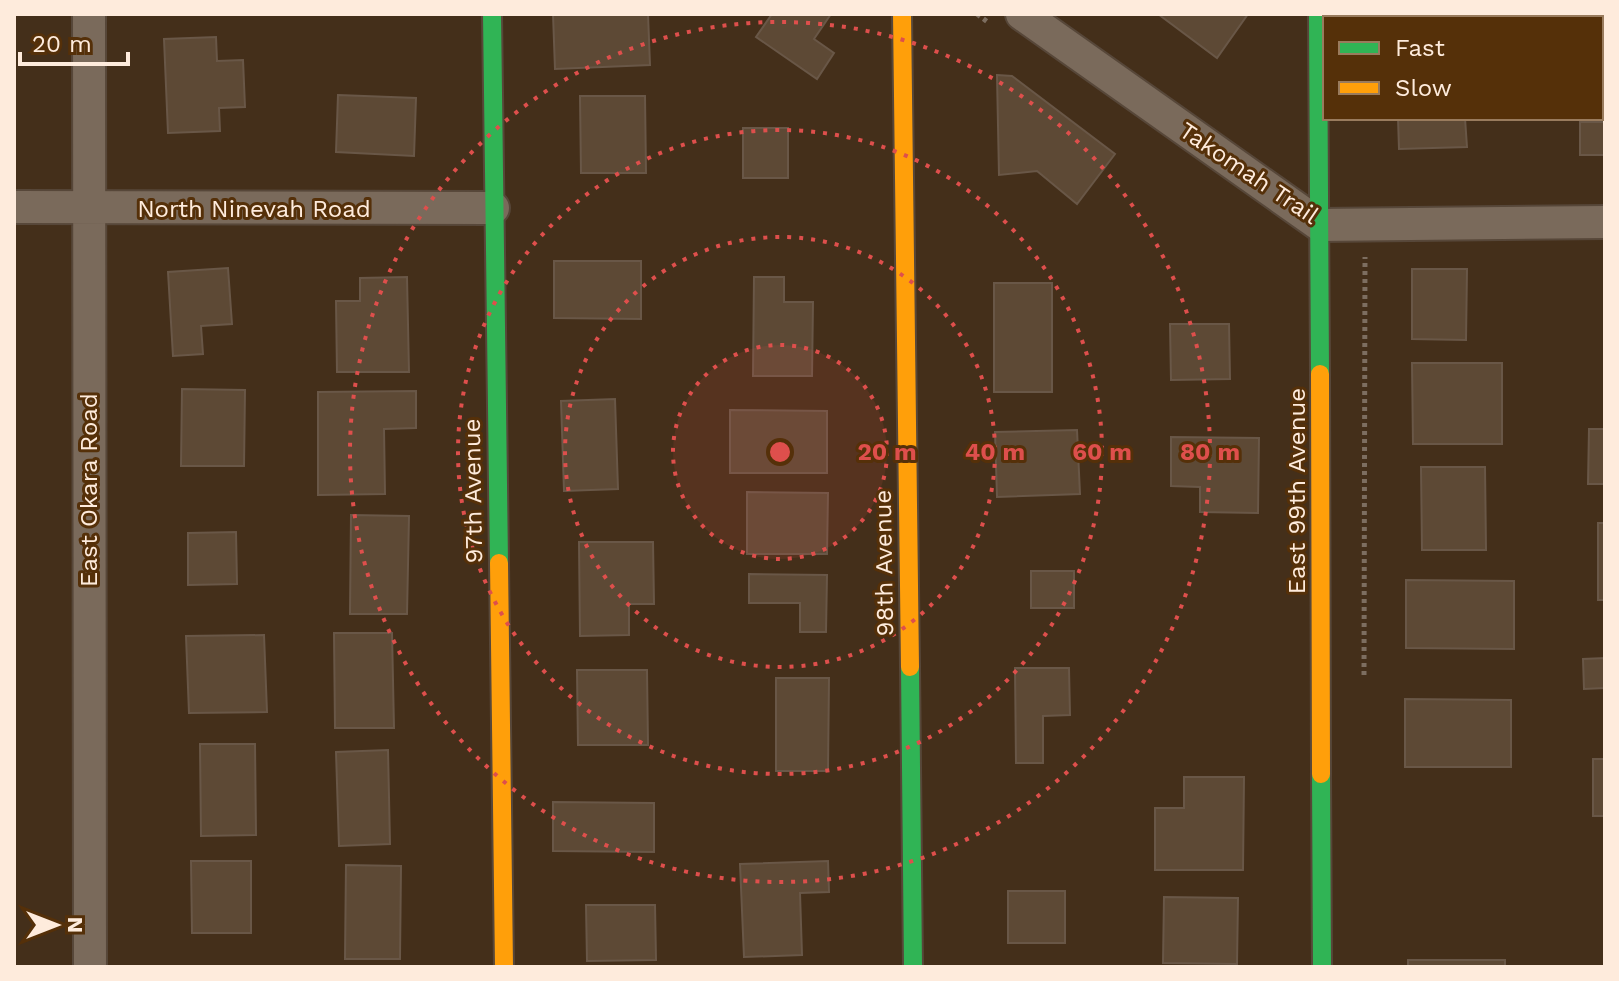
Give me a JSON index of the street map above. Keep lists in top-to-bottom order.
{
  "streets": {
    "street": [
      "Takomah Trail",
      "North Ninevah Road",
      "East Okara Road",
      "97th Avenue",
      "East 99th Avenue",
      "98th Avenue"
    ]
  },
  "crossings": [
    ["Takomah Trail", "East 99th Avenue"],
    ["North Ninevah Road", "East Okara Road"],
    ["North Ninevah Road", "97th Avenue"]
  ],
  "legend": ["Fast", "Slow"],
  "scale_bar": "20 m",
  "north": "right",
  "rings": [
    "20 m",
    "40 m",
    "60 m",
    "80 m"
  ]
}
